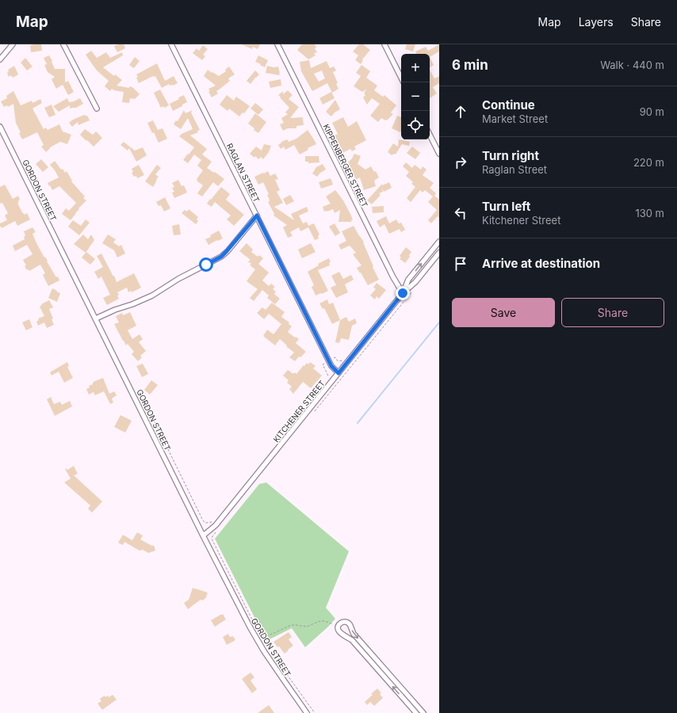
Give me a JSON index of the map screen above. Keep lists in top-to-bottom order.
{
  "streets": {
    "street": [
      "KIPPENBERGER STREET",
      "RAGLAN STREET",
      "GORDON STREET",
      "KITCHENER STREET"
    ]
  },
  "crossings": [
    ["KIPPENBERGER STREET", "KITCHENER STREET"],
    ["RAGLAN STREET", "KITCHENER STREET"],
    ["GORDON STREET", "KITCHENER STREET"]
  ],
  "page": {
    "header": "Map",
    "nav": ["Map", "Layers", "Share"],
    "heading": ["6 min", "Walk · 440 m"],
    "map_buttons": ["+", "−"],
    "list": [
      ["Continue", "Market Street", "90 m"],
      ["Turn right", "Raglan Street", "220 m"],
      ["Turn left", "Kitchener Street", "130 m"],
      "Arrive at destination"
    ],
    "buttons": ["Save", "Share"]
  }
}
